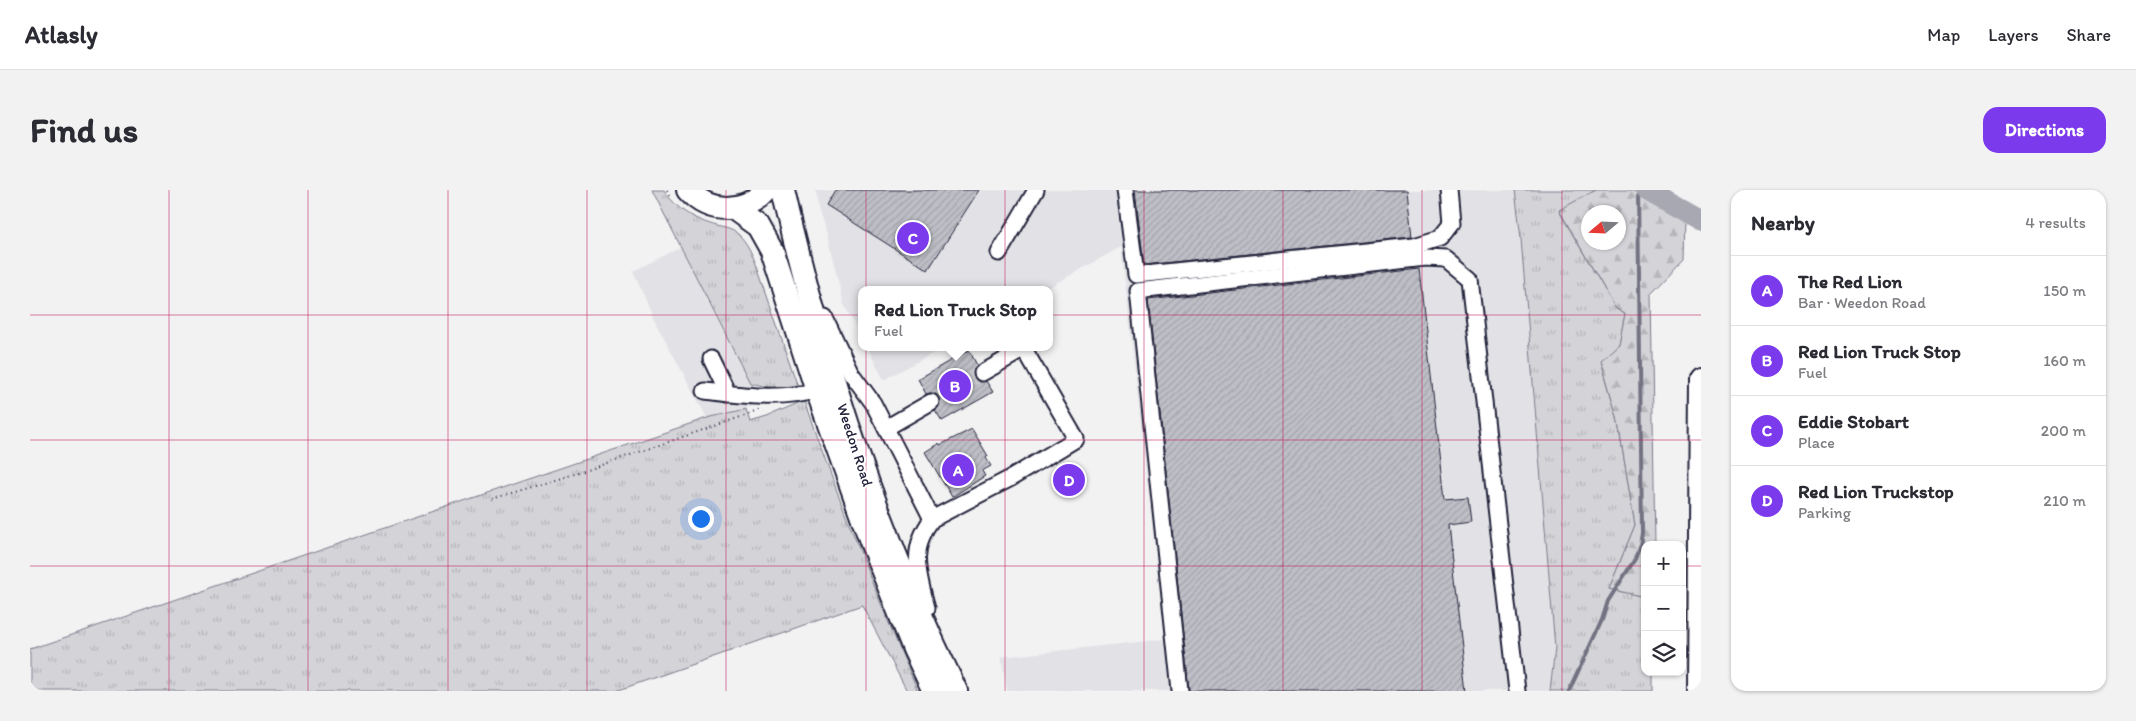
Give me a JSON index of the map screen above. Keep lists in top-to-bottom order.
{
  "streets": {
    "highway": ["Weedon Road"]
  },
  "north": "left",
  "page": {
    "header": "Atlasly",
    "nav": ["Map", "Layers", "Share"],
    "buttons": "Directions",
    "title": "Find us",
    "heading": ["Nearby", "4 results"],
    "pins": [
      "C",
      "B",
      "A",
      "D"
    ],
    "list": [
      {
        "mark": "A",
        "name": "The Red Lion",
        "note": "Bar · Weedon Road",
        "value": "150 m"
      },
      {
        "mark": "B",
        "name": "Red Lion Truck Stop",
        "note": "Fuel",
        "value": "160 m"
      },
      {
        "mark": "C",
        "name": "Eddie Stobart",
        "note": "Place",
        "value": "200 m"
      },
      {
        "mark": "D",
        "name": "Red Lion Truckstop",
        "note": "Parking",
        "value": "210 m"
      }
    ],
    "popup": ["Red Lion Truck Stop", "Fuel"],
    "map_buttons": ["+", "−"]
  }
}
